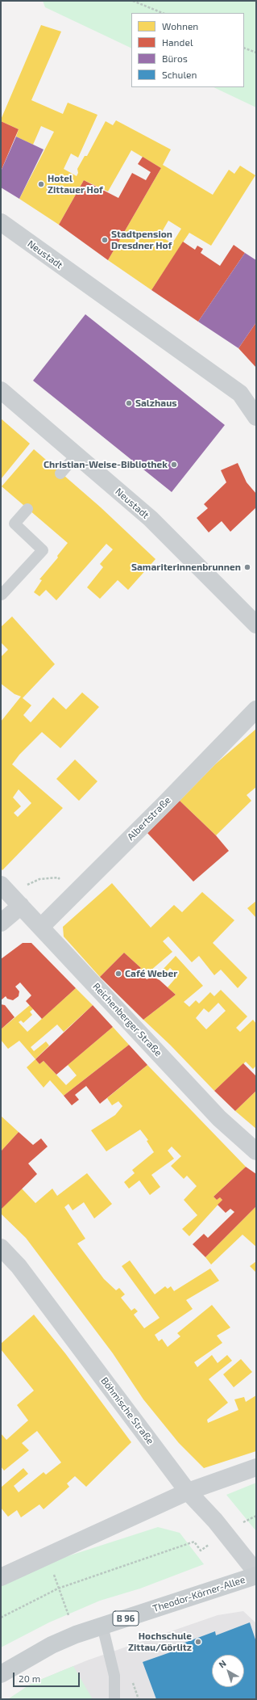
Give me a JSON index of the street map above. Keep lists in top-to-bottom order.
{
  "streets": {
    "main road": ["Theodor-Körner-Allee", "B 96"],
    "street": [
      "Neustadt",
      "Albertstraße",
      "Reichenberger Straße",
      "Böhmische Straße"
    ]
  },
  "crossings": [
    ["Albertstraße", "Reichenberger Straße"]
  ],
  "places": [
    "Hotel Zittauer Hof",
    "Stadtpension Dresdner Hof",
    "Salzhaus",
    "Christian-Weise-Bibliothek",
    "Samariterinnenbrunnen",
    "Café Weber",
    "Hochschule Zittau/Görlitz"
  ],
  "legend": [
    "Wohnen",
    "Handel",
    "Büros",
    "Schulen"
  ],
  "scale_bar": "20 m",
  "north": "top left"
}
